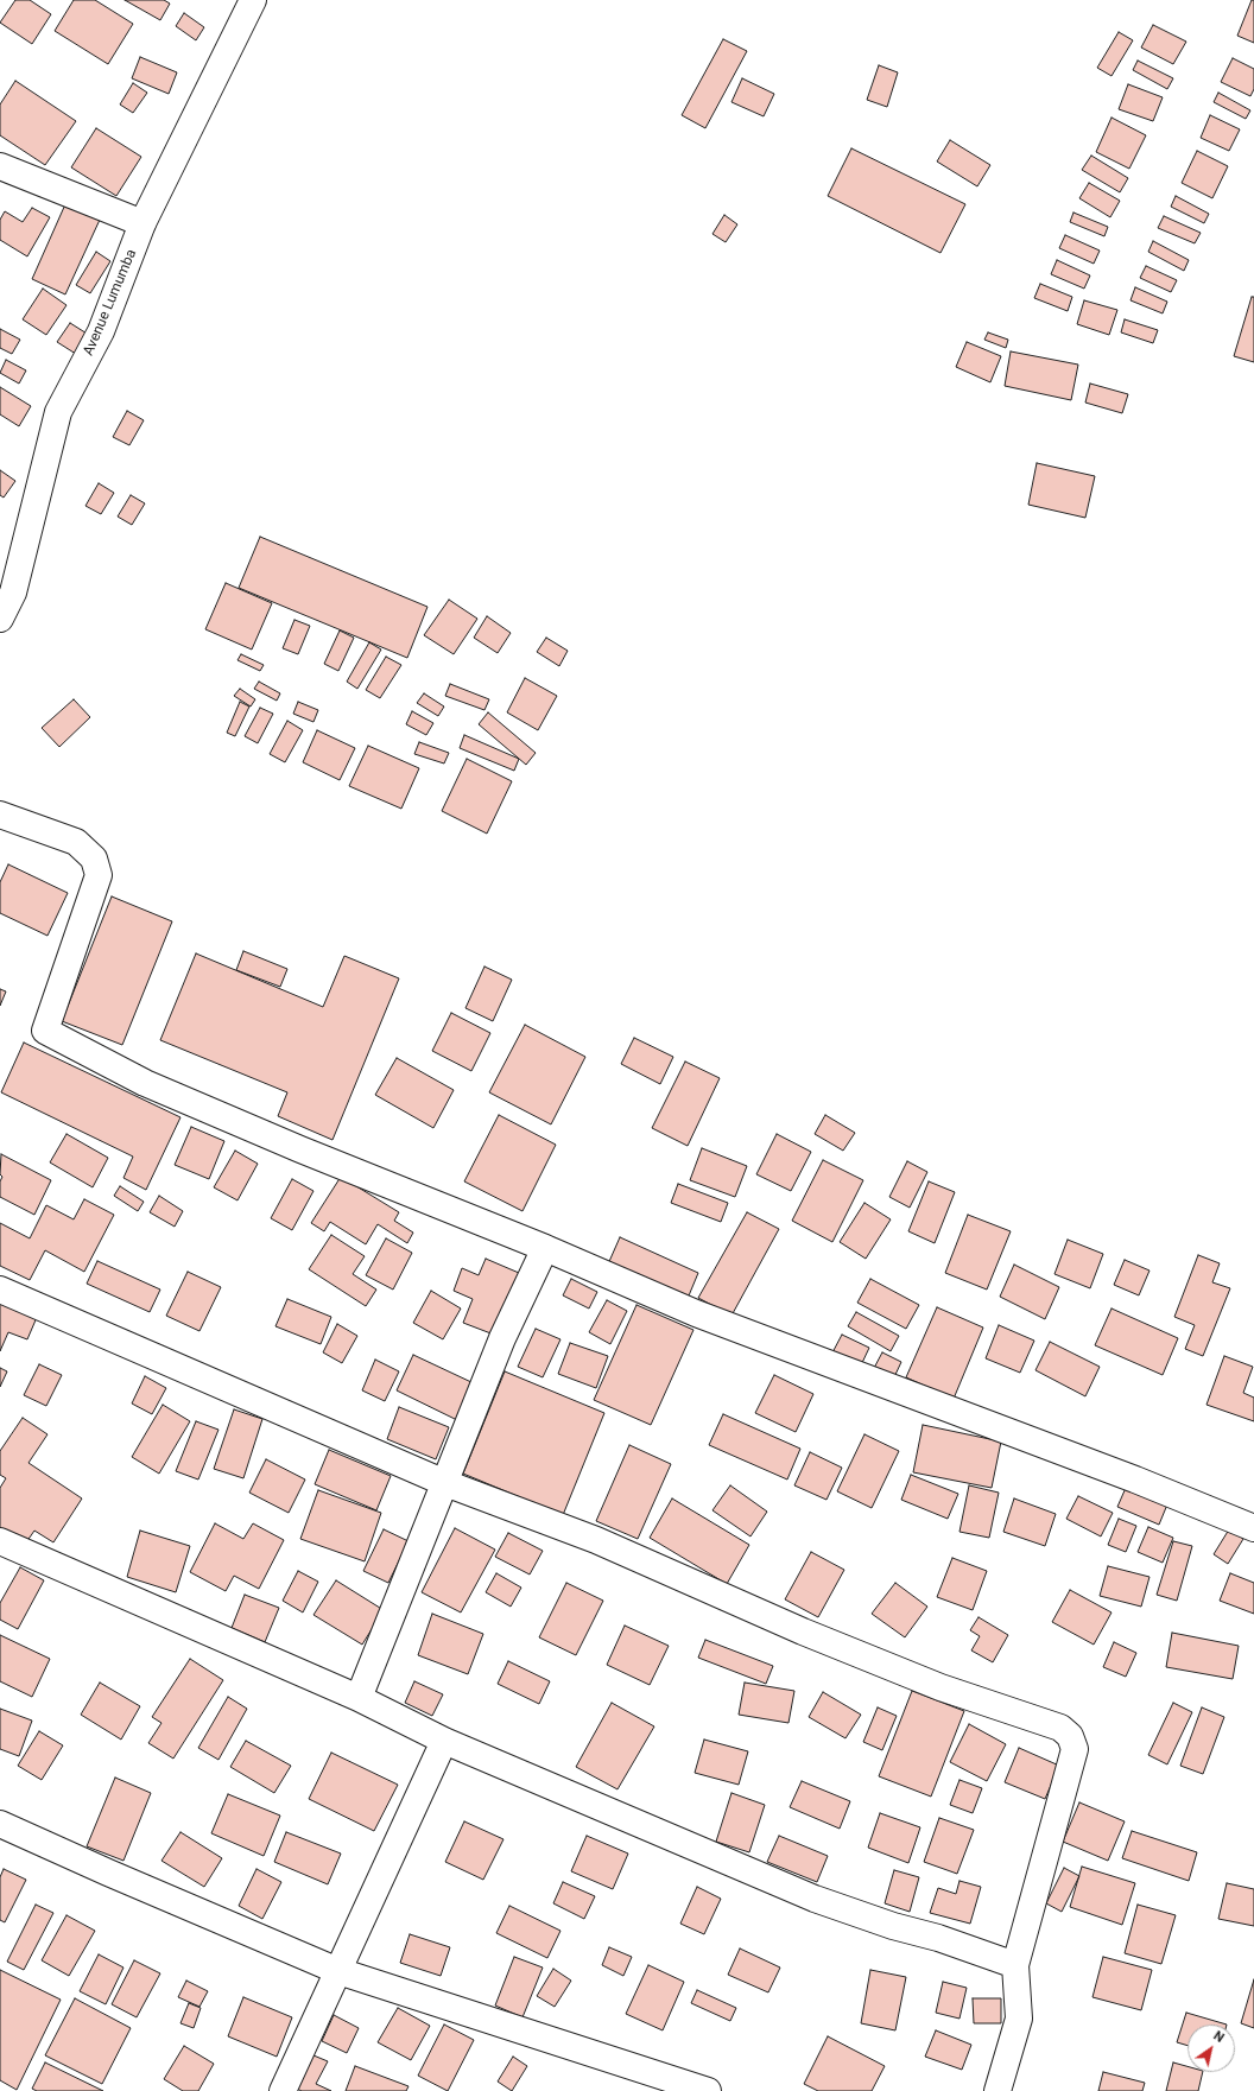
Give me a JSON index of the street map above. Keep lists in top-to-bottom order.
{
  "streets": {
    "street": ["Avenue Lumumba"]
  },
  "north": "top right"
}
